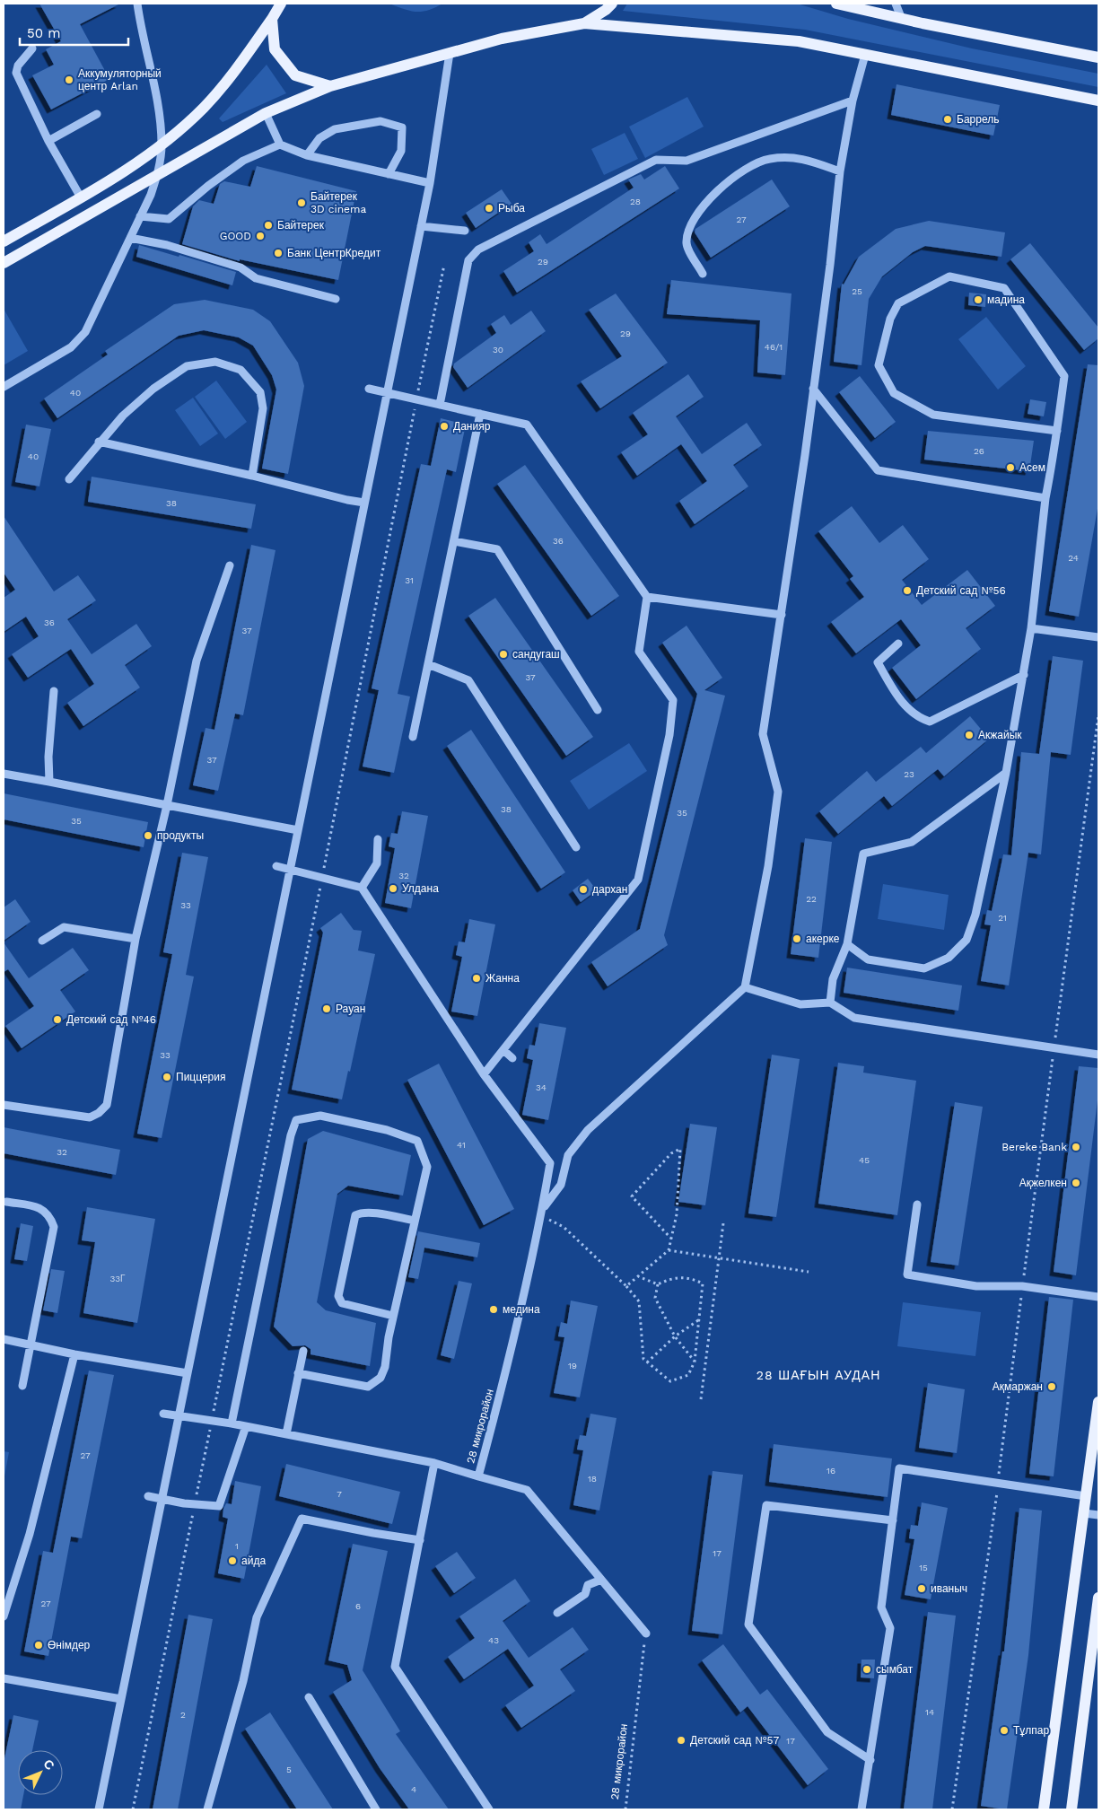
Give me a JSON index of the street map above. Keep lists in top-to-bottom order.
{
  "streets": {
    "street": ["28 микрорайон"]
  },
  "districts": ["28 ШАҒЫН АУДАН"],
  "places": [
    "Аккумуляторный центр Arlan",
    "Баррель",
    "Байтерек 3D cinema",
    "Рыба",
    "Байтерек",
    "GOOD",
    "Банк ЦентрКредит",
    "мадина",
    "Данияр",
    "Асем",
    "Детский сад №56",
    "сандугаш",
    "Акжайык",
    "продукты",
    "Улдана",
    "дархан",
    "акерке",
    "Жанна",
    "Рауан",
    "Детский сад №46",
    "Пиццерия",
    "Bereke Bank",
    "Ақжелкен",
    "медина",
    "Ақмаржан",
    "айда",
    "иваныч",
    "Өнімдер",
    "сымбат",
    "Тұлпар",
    "Детский сад №57"
  ],
  "house_numbers": [
    "28",
    "27",
    "29",
    "25",
    "29",
    "46/1",
    "30",
    "40",
    "26",
    "40",
    "38",
    "36",
    "24",
    "31",
    "36",
    "37",
    "37",
    "37",
    "23",
    "38",
    "35",
    "35",
    "32",
    "22",
    "33",
    "21",
    "33",
    "34",
    "41",
    "32",
    "45",
    "33Г",
    "19",
    "27",
    "16",
    "18",
    "7",
    "1",
    "17",
    "15",
    "27",
    "6",
    "43",
    "14",
    "2",
    "17",
    "5",
    "4"
  ],
  "scale_bar": "50 m",
  "north": "top right"
}
